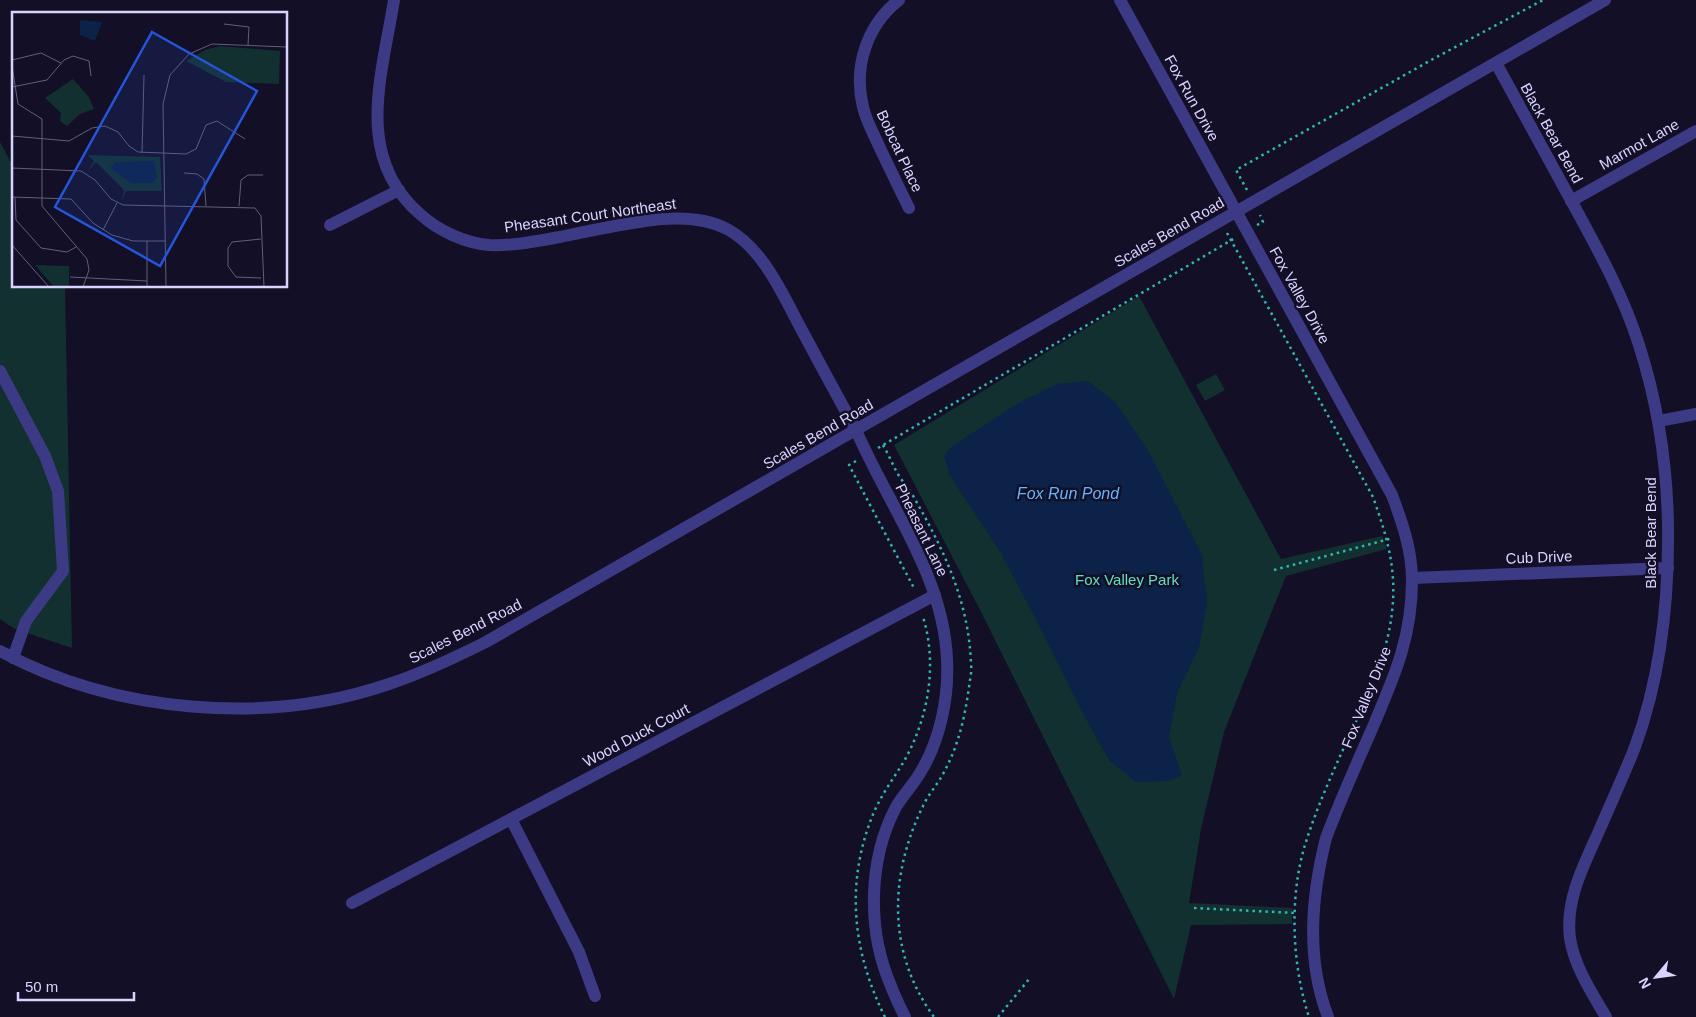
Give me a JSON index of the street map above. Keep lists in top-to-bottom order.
{
  "streets": {
    "street": [
      "Fox Run Drive",
      "Black Bear Bend",
      "Marmot Lane",
      "Bobcat Place",
      "Pheasant Court Northeast",
      "Scales Bend Road",
      "Fox Valley Drive",
      "Pheasant Lane",
      "Cub Drive",
      "Wood Duck Court"
    ]
  },
  "crossings": [
    ["Fox Run Drive", "Scales Bend Road"],
    ["Fox Run Drive", "Fox Valley Drive"],
    ["Black Bear Bend", "Marmot Lane"],
    ["Black Bear Bend", "Scales Bend Road"],
    ["Black Bear Bend", "Cub Drive"],
    ["Pheasant Court Northeast", "Scales Bend Road"],
    ["Pheasant Court Northeast", "Pheasant Lane"],
    ["Scales Bend Road", "Fox Valley Drive"],
    ["Scales Bend Road", "Pheasant Lane"],
    ["Fox Valley Drive", "Cub Drive"],
    ["Pheasant Lane", "Wood Duck Court"]
  ],
  "water": ["Fox Run Pond"],
  "parks": ["Fox Valley Park"],
  "scale_bar": "50 m",
  "north": "bottom left"
}
